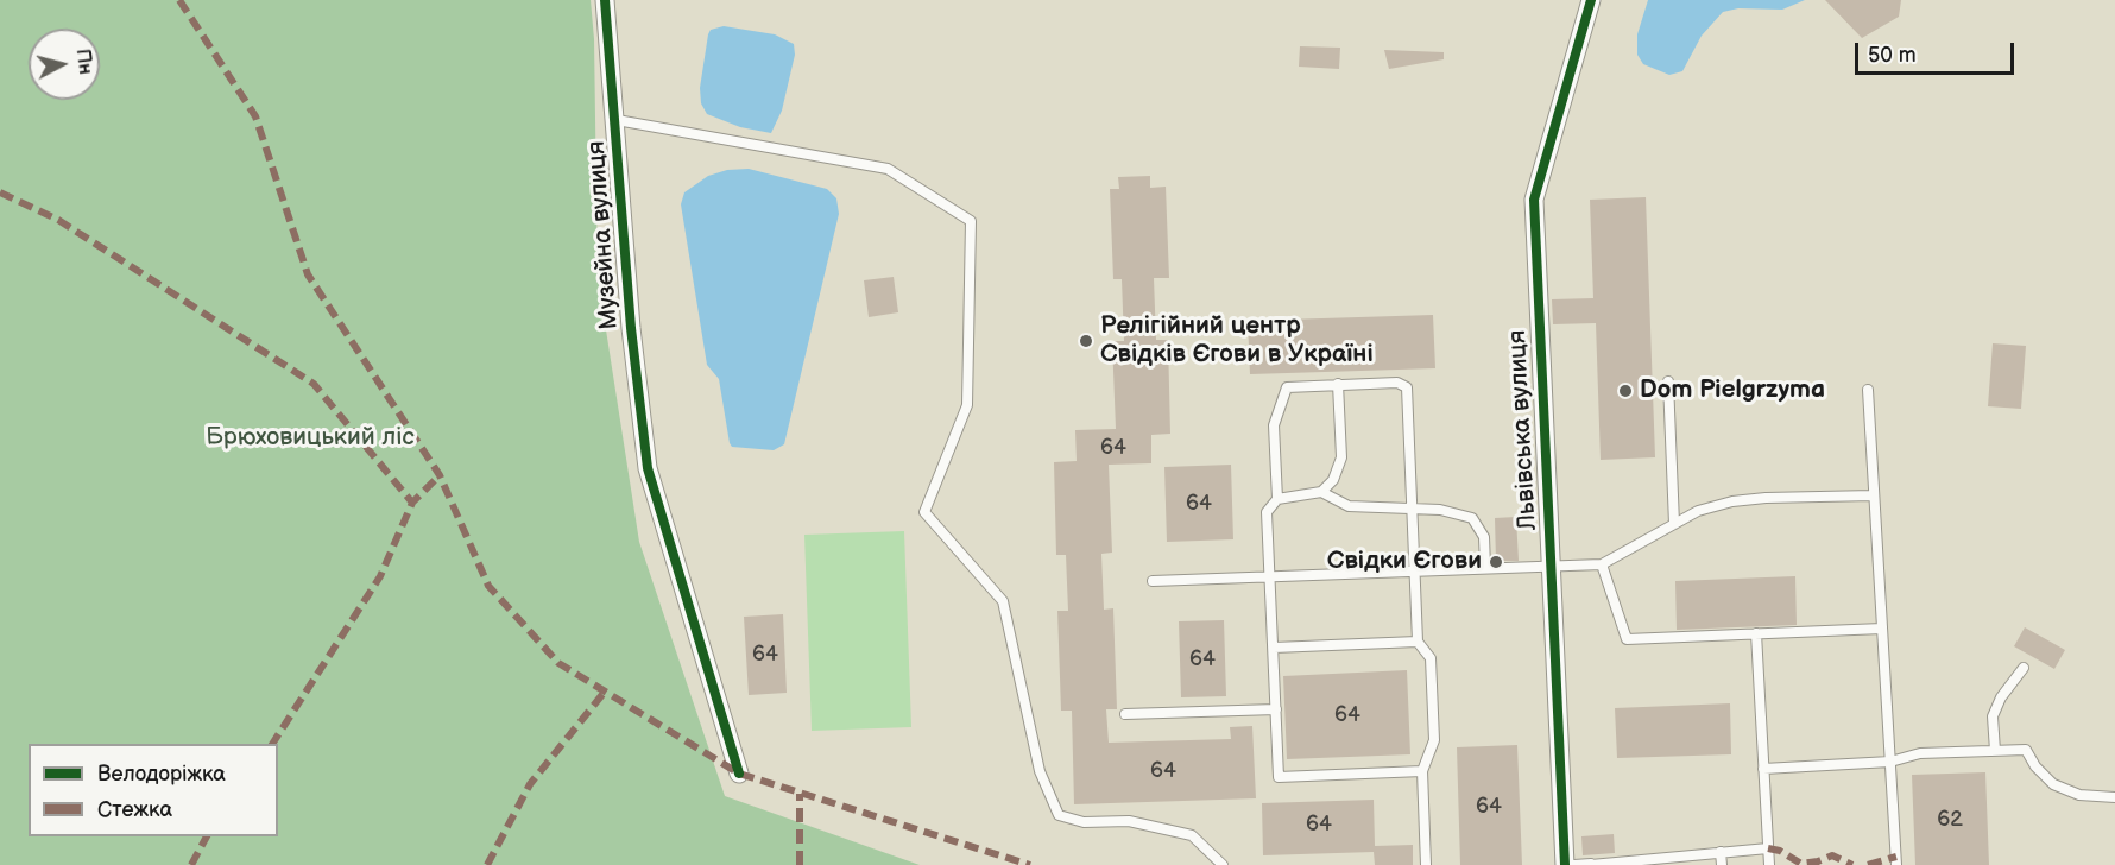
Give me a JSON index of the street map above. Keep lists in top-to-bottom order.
{
  "streets": {
    "street": ["Музейна вулиця", "Львівська вулиця"]
  },
  "parks": ["Брюховицький ліс"],
  "places": ["Релігійний центр Свідків Єгови в Україні", "Dom Pielgrzyma", "Свідки Єгови"],
  "house_numbers": [
    "64",
    "64",
    "64",
    "64",
    "64",
    "64",
    "64",
    "62",
    "64"
  ],
  "legend": ["Велодоріжка", "Стежка"],
  "scale_bar": "50 m",
  "north": "right"
}
